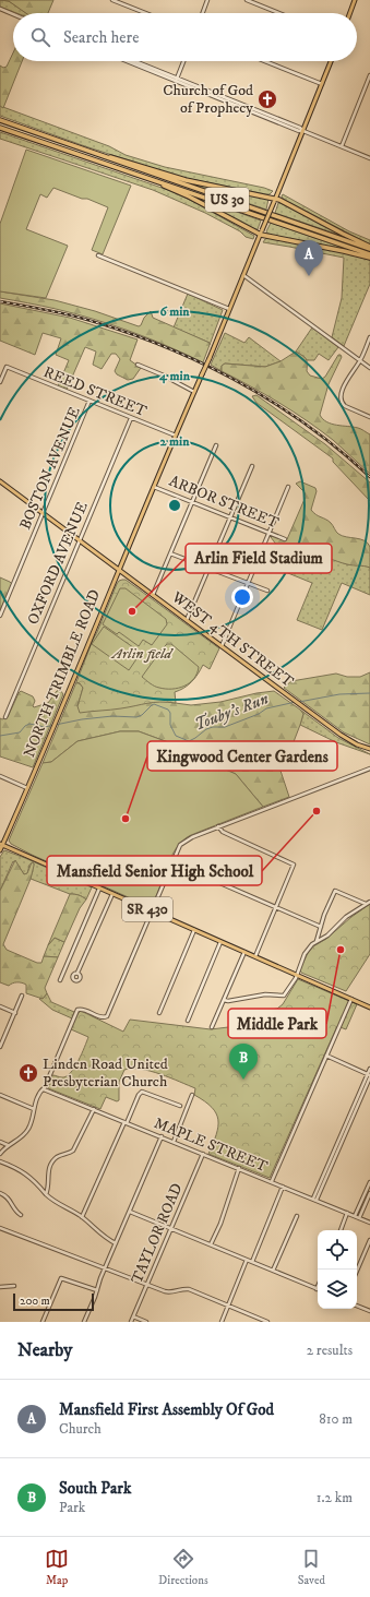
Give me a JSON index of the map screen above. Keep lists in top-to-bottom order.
{
  "streets": {
    "highway": ["US 30"],
    "main road": ["WEST 4TH STREET", "NORTH TRIMBLE ROAD", "SR 430"],
    "street": [
      "REED STREET",
      "BOSTON AVENUE",
      "ARBOR STREET",
      "OXFORD AVENUE",
      "MAPLE STREET",
      "TAYLOR ROAD"
    ]
  },
  "crossings": [
    ["REED STREET", "BOSTON AVENUE"],
    ["REED STREET", "OXFORD AVENUE"],
    ["REED STREET", "NORTH TRIMBLE ROAD"],
    ["BOSTON AVENUE", "WEST 4TH STREET"],
    ["ARBOR STREET", "NORTH TRIMBLE ROAD"],
    ["OXFORD AVENUE", "WEST 4TH STREET"],
    ["WEST 4TH STREET", "NORTH TRIMBLE ROAD"],
    ["NORTH TRIMBLE ROAD", "SR 430"],
    ["MAPLE STREET", "TAYLOR ROAD"]
  ],
  "water": ["Touby's Run"],
  "parks": ["Arlin field"],
  "places": {
    "church": ["Church of God of Prophecy", "Linden Road United Presbyterian Church"],
    "other": [
      "Arlin Field Stadium",
      "Mansfield Senior High School",
      "Kingwood Center Gardens",
      "Middle Park"
    ]
  },
  "scale_bar": "200 m",
  "page": {
    "search": "Search here",
    "pins": ["A", "B"],
    "scale": "200 m",
    "heading": ["Nearby", "2 results"],
    "list": [
      {
        "mark": "A",
        "name": "Mansfield First Assembly Of God",
        "note": "Church",
        "value": "810 m"
      },
      {
        "mark": "B",
        "name": "South Park",
        "note": "Park",
        "value": "1.2 km"
      }
    ],
    "nav": ["Map", "Directions", "Saved"]
  },
  "rings": ["6 min", "4 min", "2 min"]
}
